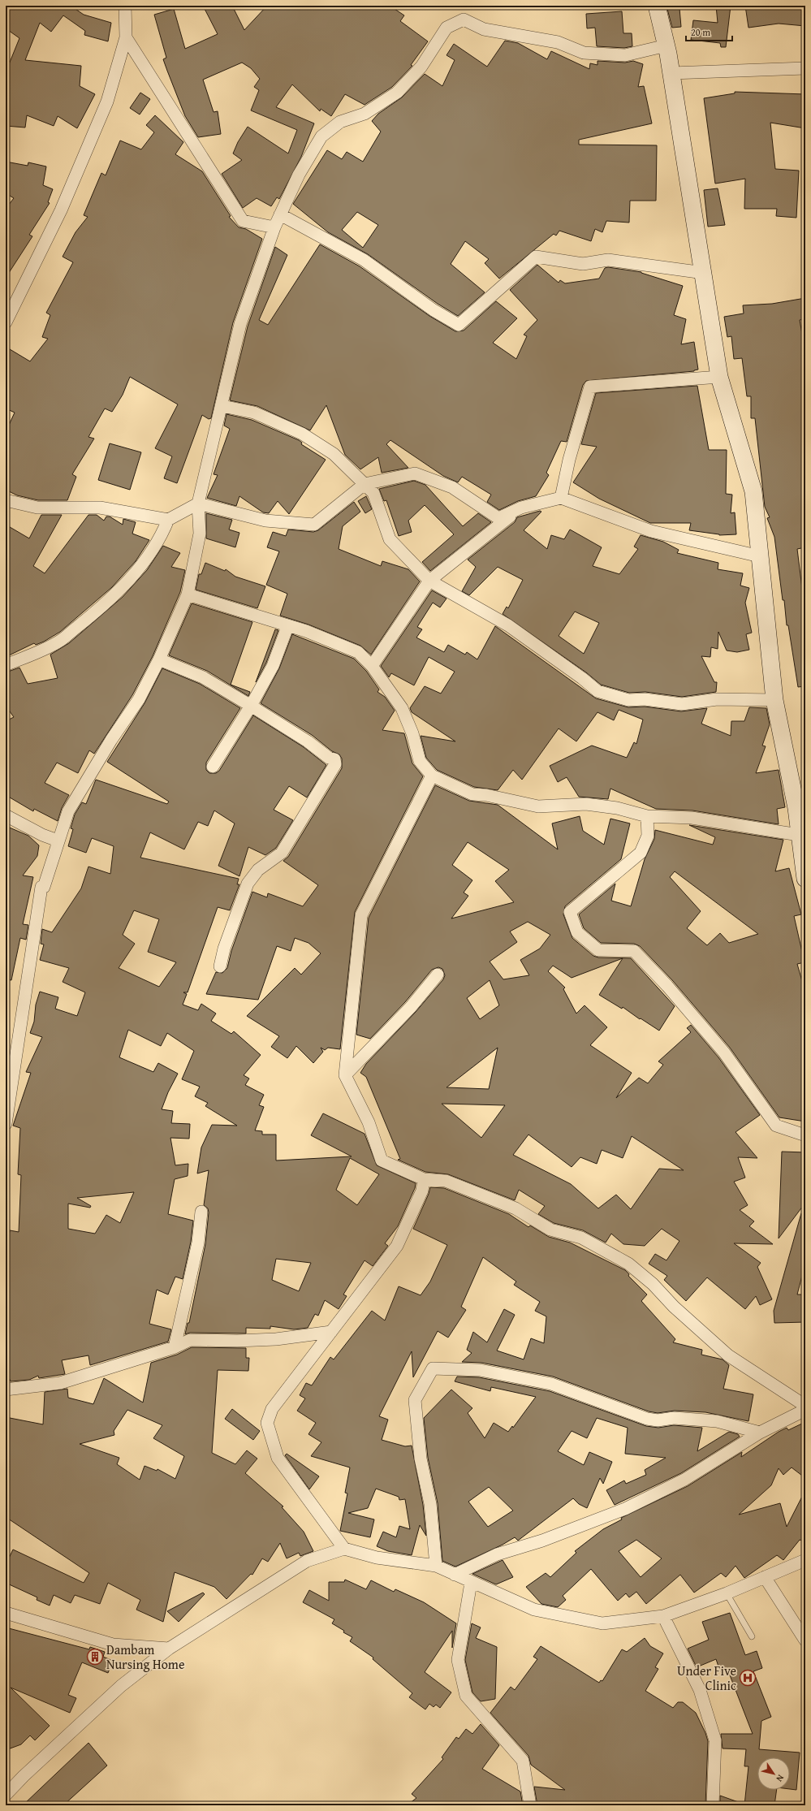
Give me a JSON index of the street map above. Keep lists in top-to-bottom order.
{
  "places": {
    "building": ["Dambam Nursing Home"],
    "hospital": ["Under Five Clinic"]
  },
  "scale_bar": "20 m",
  "north": "bottom right"
}
